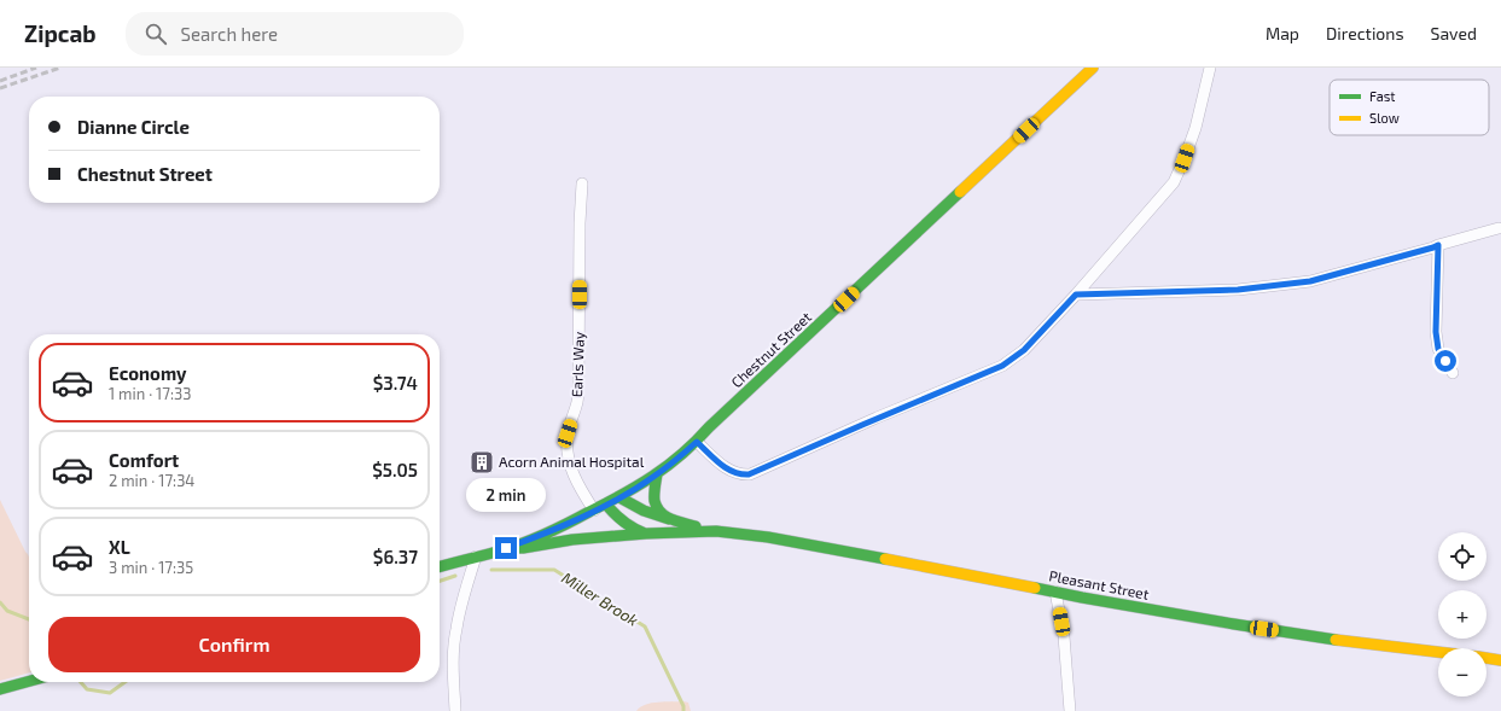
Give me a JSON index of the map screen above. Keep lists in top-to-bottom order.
{
  "streets": {
    "street": ["Chestnut Street", "Earls Way", "Pleasant Street"]
  },
  "crossings": [
    ["Chestnut Street", "Earls Way"],
    ["Chestnut Street", "Pleasant Street"]
  ],
  "water": ["Miller Brook"],
  "places": {
    "building": ["Acorn Animal Hospital"]
  },
  "legend": ["Fast", "Slow"],
  "page": {
    "header": "Zipcab",
    "search": "Search here",
    "nav": ["Map", "Directions", "Saved"],
    "banner": ["Dianne Circle", "Chestnut Street"],
    "list": [
      {
        "name": "Economy",
        "note": "1 min · 17:33",
        "value": "$3.74"
      },
      {
        "name": "Comfort",
        "note": "2 min · 17:34",
        "value": "$5.05"
      },
      {
        "name": "XL",
        "note": "3 min · 17:35",
        "value": "$6.37"
      }
    ],
    "bubble": "2 min",
    "map_buttons": ["+", "−"],
    "buttons": "Confirm"
  }
}
